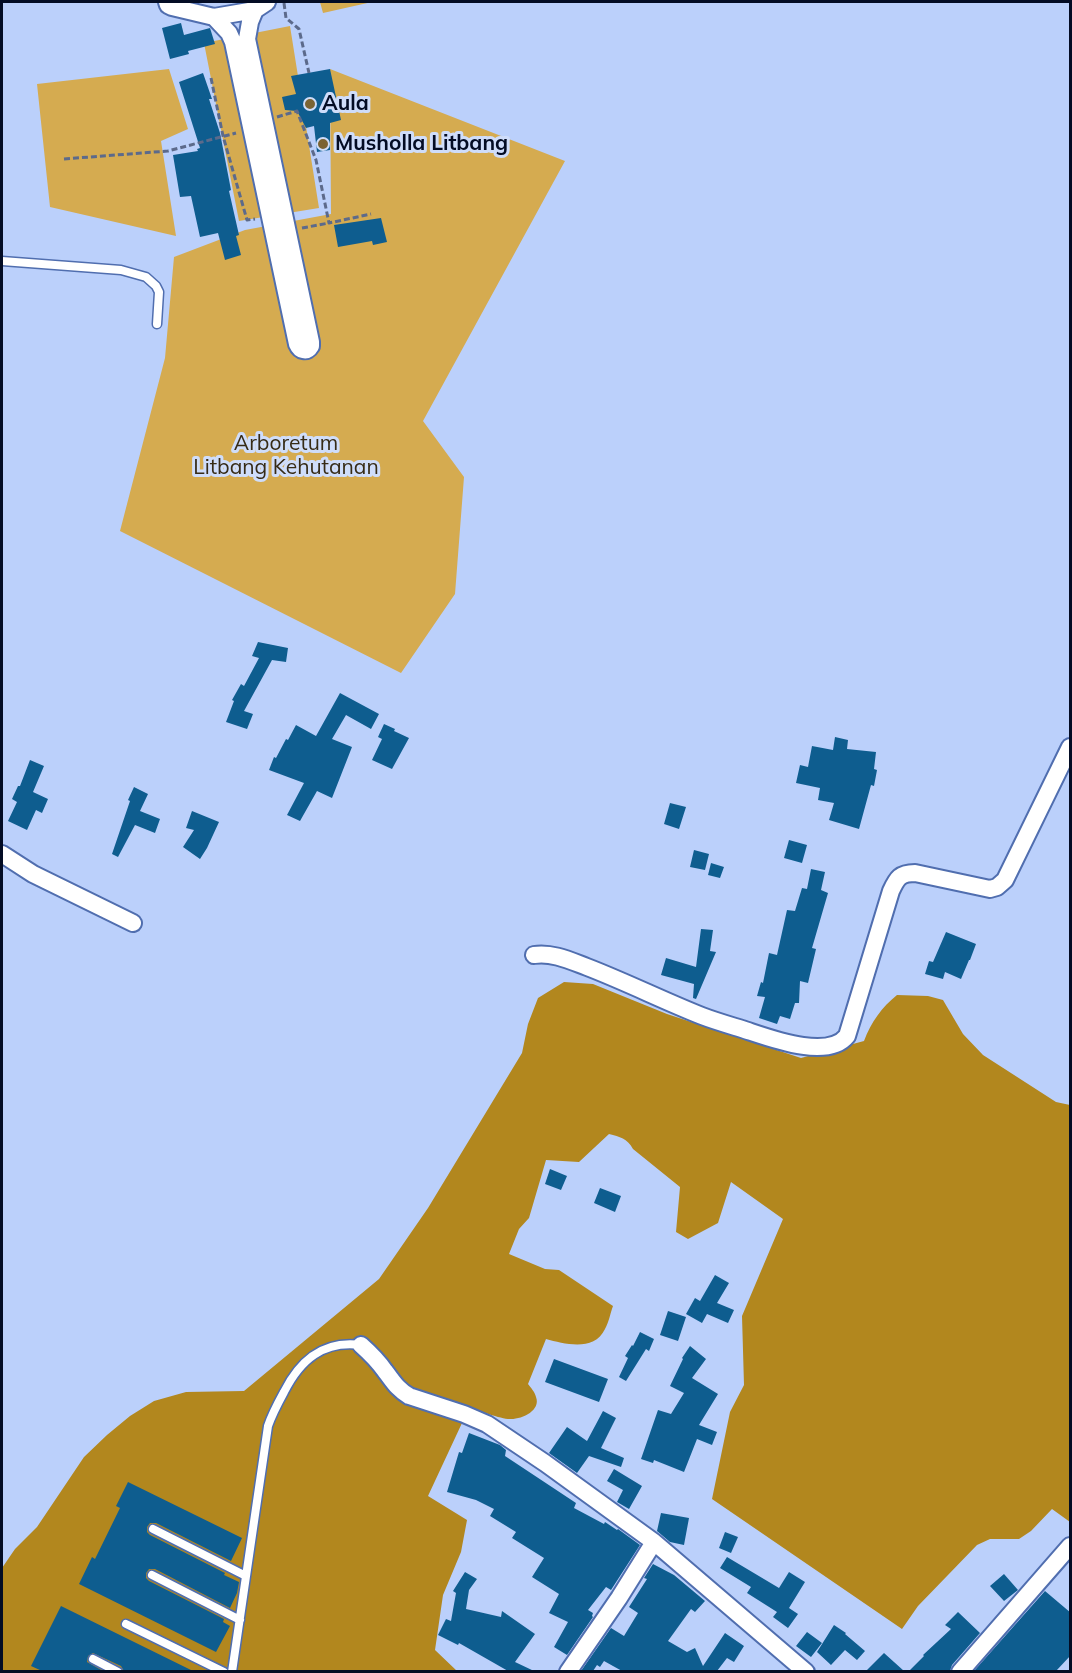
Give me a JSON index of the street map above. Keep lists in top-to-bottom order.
{
  "parks": ["Arboretum Litbang Kehutanan"],
  "places": ["Aula", "Musholla Litbang"]
}
